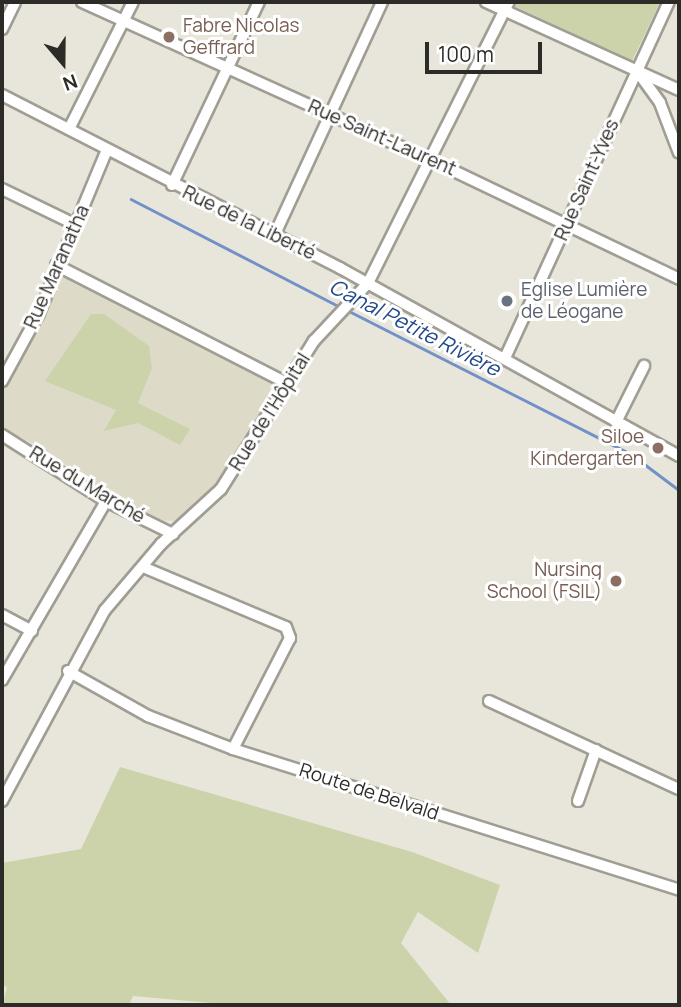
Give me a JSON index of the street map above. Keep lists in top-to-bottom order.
{
  "streets": {
    "street": [
      "Rue Saint-Laurent",
      "Rue Saint-Yves",
      "Rue de la Liberté",
      "Rue Maranatha",
      "Rue de l'Hôpital",
      "Rue du Marché",
      "Route de Belvald"
    ]
  },
  "crossings": [
    ["Rue Saint-Laurent", "Rue Saint-Yves"],
    ["Rue Saint-Laurent", "Rue de l'Hôpital"],
    ["Rue Saint-Yves", "Rue de la Liberté"],
    ["Rue de la Liberté", "Rue Maranatha"],
    ["Rue de la Liberté", "Rue de l'Hôpital"],
    ["Rue de l'Hôpital", "Rue du Marché"],
    ["Rue de l'Hôpital", "Route de Belvald"]
  ],
  "water": ["Canal Petite Rivière"],
  "places": [
    "Fabre Nicolas Geffrard",
    "Eglise Lumière de Léogane",
    "Siloe Kindergarten",
    "Nursing School (FSIL)"
  ],
  "scale_bar": "100 m",
  "north": "bottom"
}
